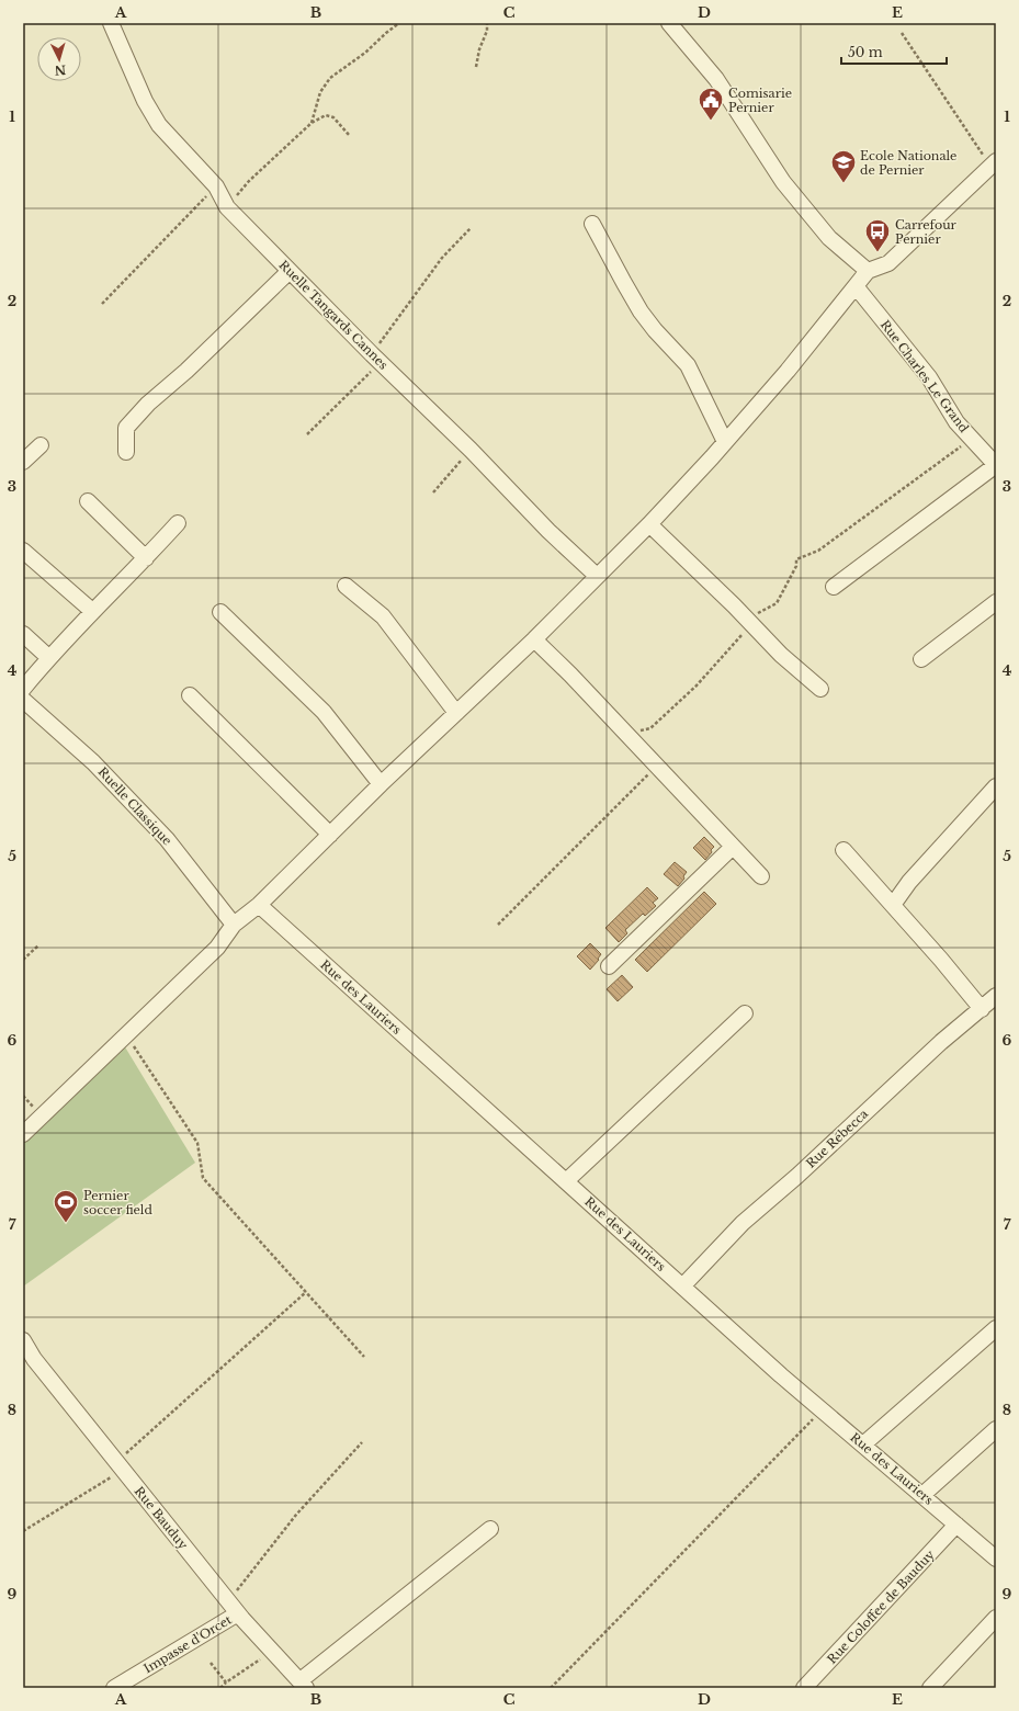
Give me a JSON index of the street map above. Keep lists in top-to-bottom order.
{
  "streets": {
    "street": [
      "Ruelle Tangards Cannes",
      "Rue Charles Le Grand",
      "Ruelle Classique",
      "Rue des Lauriers",
      "Rue Rébecca",
      "Rue Bauduy",
      "Rue Coloffee de Bauduy",
      "Impasse d'Orcet"
    ]
  },
  "crossings": [
    ["Rue des Lauriers", "Rue Rébecca"],
    ["Rue des Lauriers", "Rue Coloffee de Bauduy"],
    ["Rue Bauduy", "Impasse d'Orcet"]
  ],
  "places": {
    "public building": ["Comisarie Pernier"],
    "school or university": ["Ecole Nationale de Pernier"],
    "bus stop": ["Carrefour Pernier"],
    "sports": ["Pernier soccer field"]
  },
  "scale_bar": "50 m",
  "north": "bottom",
  "grid": {
    "columns": [
      "A",
      "B",
      "C",
      "D",
      "E"
    ],
    "rows": [
      "1",
      "2",
      "3",
      "4",
      "5",
      "6",
      "7",
      "8",
      "9"
    ]
  }
}
